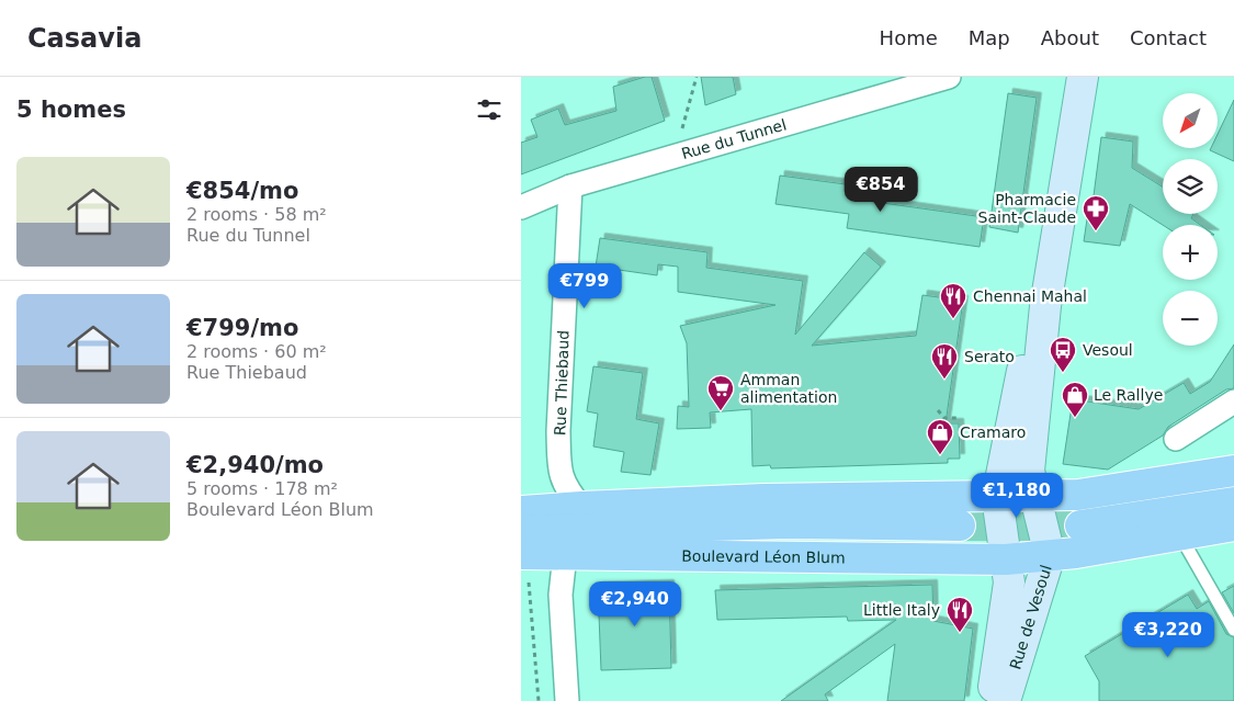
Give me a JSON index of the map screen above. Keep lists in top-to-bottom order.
{
  "streets": {
    "main road": ["Boulevard Léon Blum", "Rue de Vesoul"],
    "street": ["Rue du Tunnel", "Rue Thiebaud"]
  },
  "crossings": [
    ["Rue du Tunnel", "Rue Thiebaud"],
    ["Boulevard Léon Blum", "Rue de Vesoul"]
  ],
  "places": {
    "pharmacy": ["Pharmacie Saint-Claude"],
    "restaurant": ["Chennai Mahal", "Serato", "Little Italy"],
    "bus stop": ["Vesoul"],
    "supermarket": ["Amman alimentation"],
    "shop": ["Le Rallye", "Cramaro"]
  },
  "north": "bottom left",
  "page": {
    "header": "Casavia",
    "nav": [
      "Home",
      "Map",
      "About",
      "Contact"
    ],
    "heading": "5 homes",
    "map_buttons": ["+", "−"],
    "list": [
      {
        "name": "€854/mo",
        "note": "2 rooms · 58 m² · Rue du Tunnel"
      },
      {
        "name": "€799/mo",
        "note": "2 rooms · 60 m² · Rue Thiebaud"
      },
      {
        "name": "€2,940/mo",
        "note": "5 rooms · 178 m² · Boulevard Léon Blum"
      }
    ],
    "price": [
      "€854",
      "€799",
      "€1,180",
      "€2,940",
      "€3,220"
    ]
  }
}
